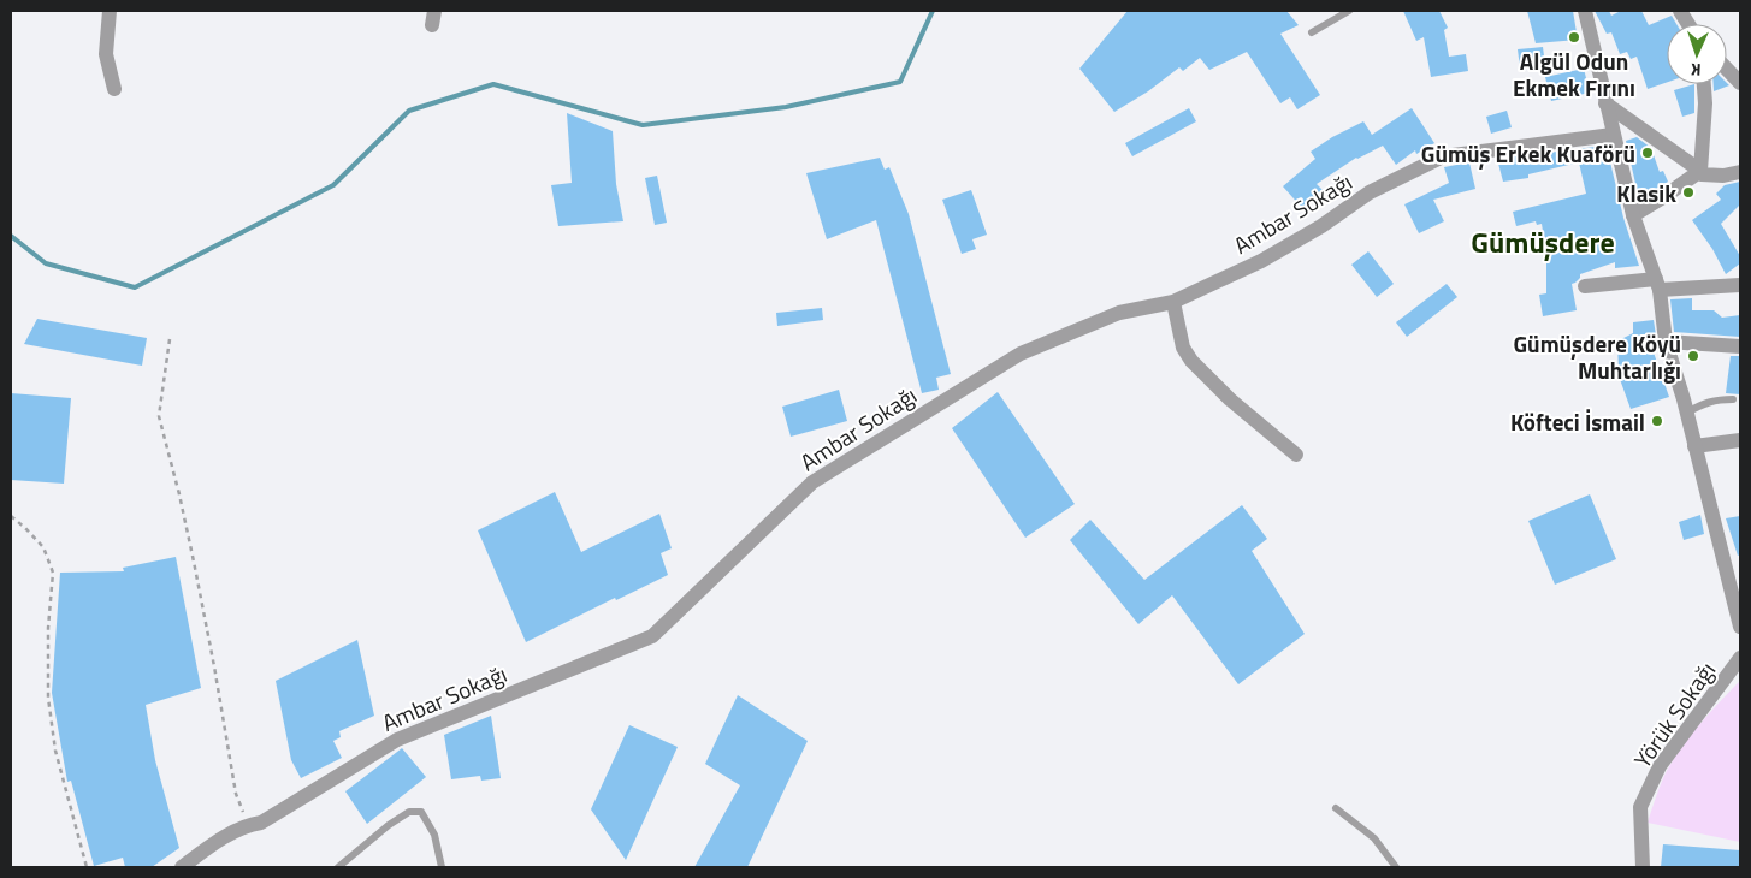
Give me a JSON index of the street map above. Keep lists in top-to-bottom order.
{
  "streets": {
    "street": ["Ambar Sokağı", "Yörük Sokağı"]
  },
  "districts": ["Gümüşdere"],
  "places": [
    "Algül Odun Ekmek Fırını",
    "Gümüş Erkek Kuaförü",
    "Klasik",
    "Gümüşdere Köyü Muhtarlığı",
    "Köfteci İsmail"
  ],
  "north": "bottom"
}
